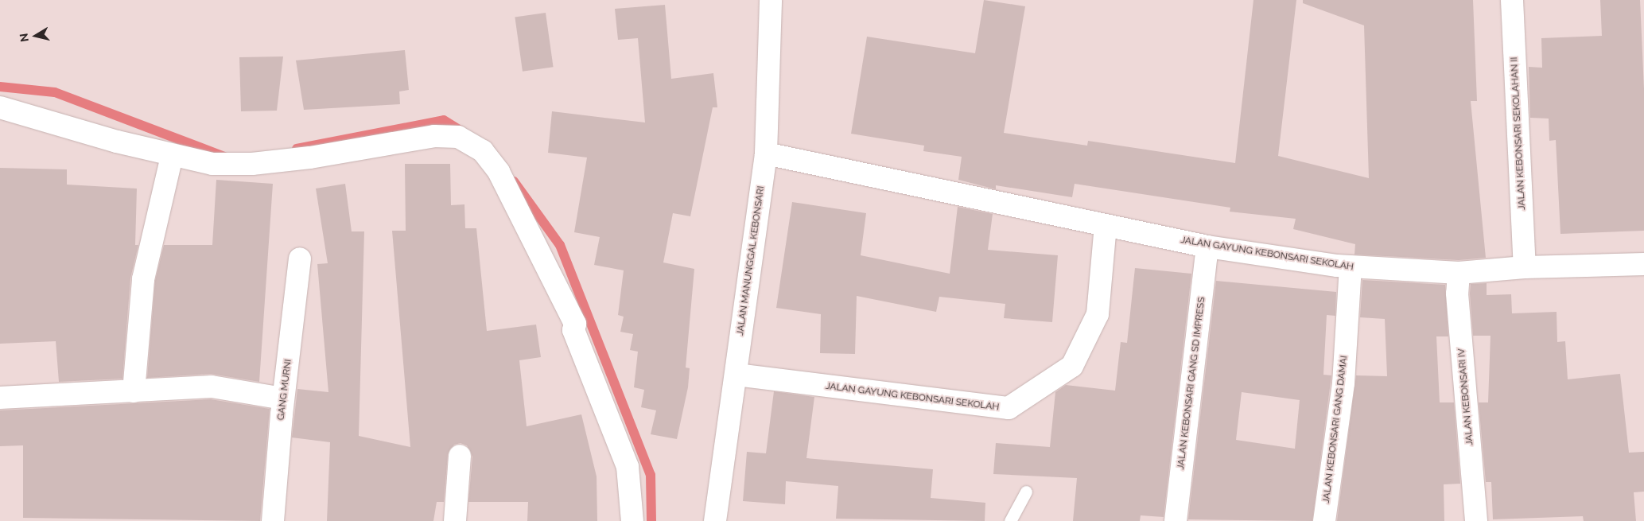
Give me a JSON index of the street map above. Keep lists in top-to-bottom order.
{
  "streets": {
    "street": [
      "JALAN KEBONSARI SEKOLAHAN II",
      "JALAN GAYUNG KEBONSARI SEKOLAH",
      "JALAN MANUNGGAL KEBONSARI",
      "JALAN KEBONSARI GANG SD IMPRESS",
      "GANG MURNI",
      "JALAN KEBONSARI IV",
      "JALAN KEBONSARI GANG DAMAI"
    ]
  },
  "crossings": [
    ["JALAN KEBONSARI SEKOLAHAN II", "JALAN GAYUNG KEBONSARI SEKOLAH"],
    ["JALAN GAYUNG KEBONSARI SEKOLAH", "JALAN MANUNGGAL KEBONSARI"],
    ["JALAN GAYUNG KEBONSARI SEKOLAH", "JALAN KEBONSARI GANG SD IMPRESS"],
    ["JALAN GAYUNG KEBONSARI SEKOLAH", "JALAN KEBONSARI IV"],
    ["JALAN GAYUNG KEBONSARI SEKOLAH", "JALAN KEBONSARI GANG DAMAI"]
  ],
  "north": "left"
}
